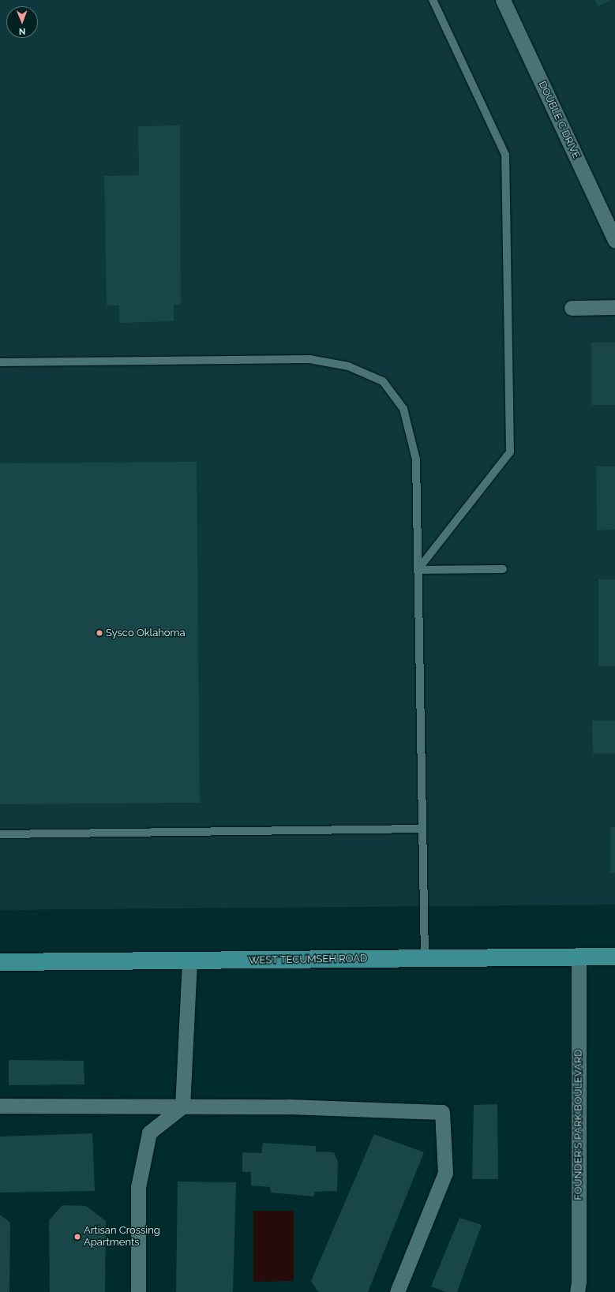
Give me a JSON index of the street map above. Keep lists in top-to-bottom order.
{
  "streets": {
    "main road": ["WEST TECUMSEH ROAD"],
    "street": ["DOUBLE C DRIVE", "FOUNDER'S PARK BOULEVARD"]
  },
  "crossings": [
    ["WEST TECUMSEH ROAD", "FOUNDER'S PARK BOULEVARD"]
  ],
  "places": ["Sysco Oklahoma", "Artisan Crossing Apartments"],
  "north": "bottom"
}
